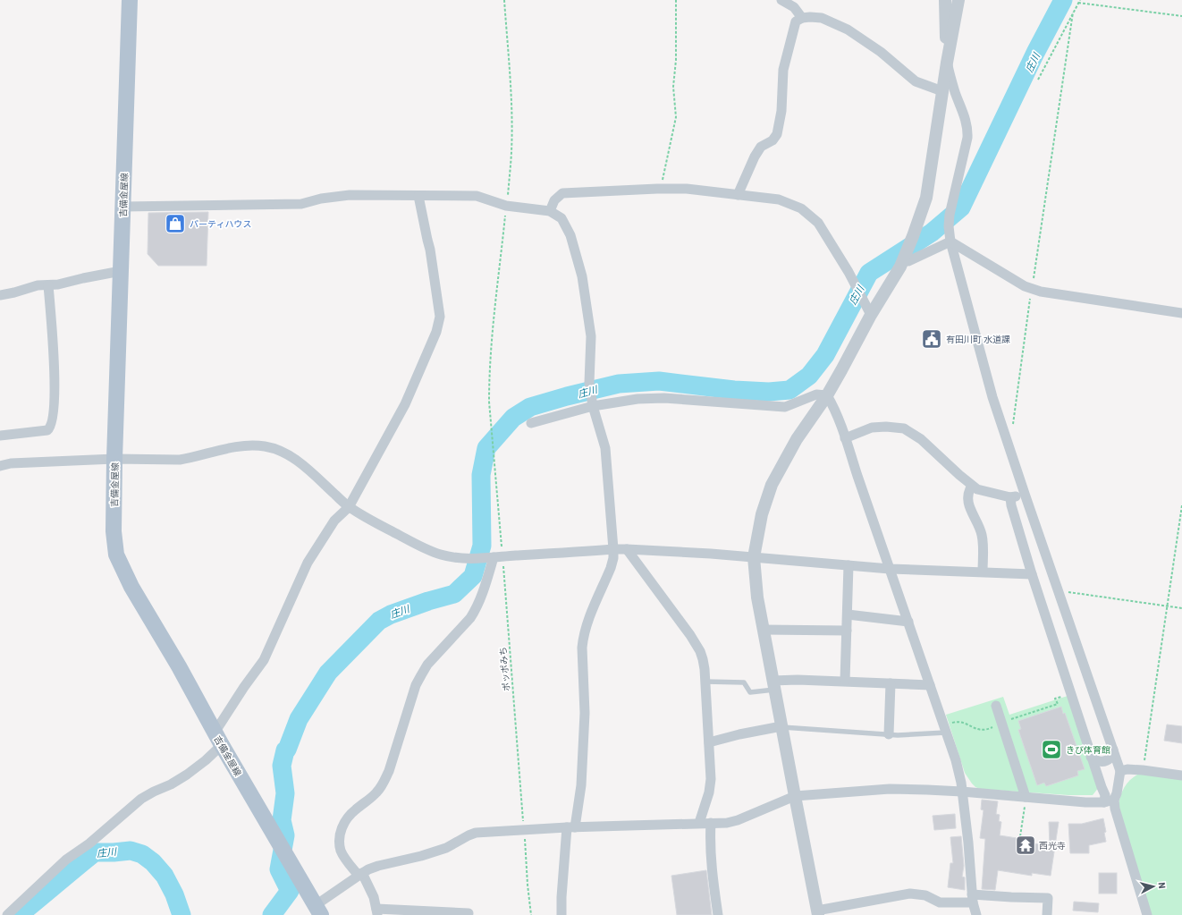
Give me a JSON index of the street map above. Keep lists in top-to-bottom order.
{
  "streets": {
    "main road": ["吉備金屋線"],
    "path": ["ポッポみち"]
  },
  "water": ["庄川"],
  "places": {
    "shop": ["パーティハウス"],
    "public building": ["有田川町 水道課"],
    "sports": ["きび体育館"],
    "temple": ["西光寺"]
  },
  "north": "right"
}
